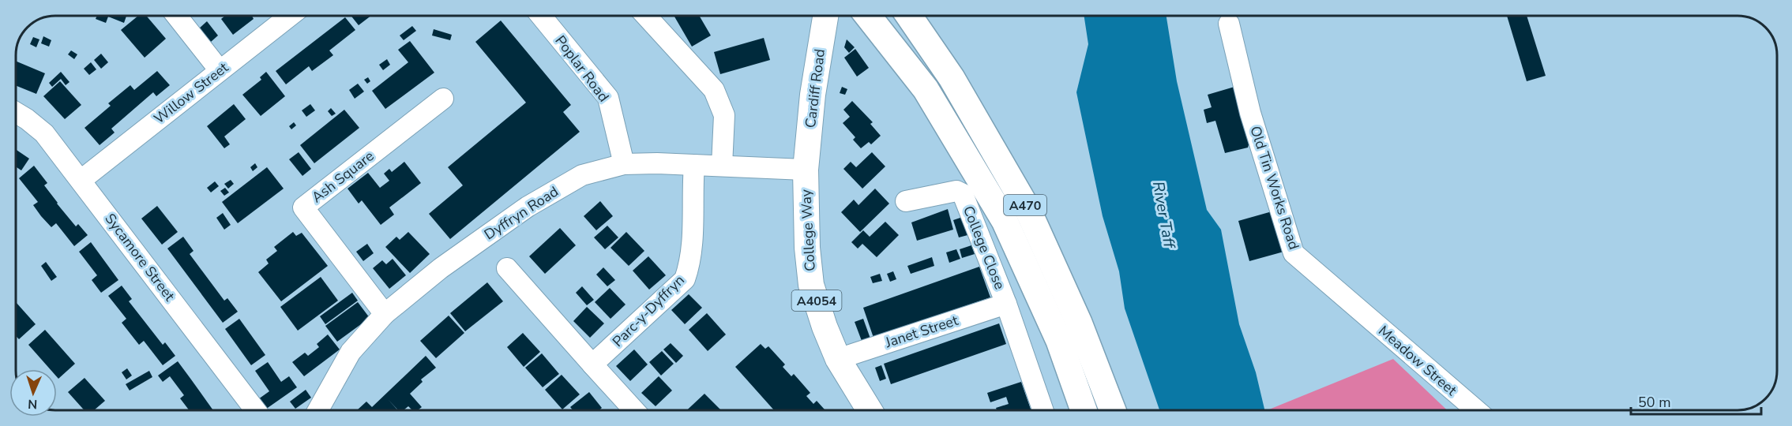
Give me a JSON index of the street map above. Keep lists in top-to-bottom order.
{
  "streets": {
    "highway": ["A470"],
    "main road": ["Cardiff Road", "College Way", "A4054"],
    "street": [
      "Poplar Road",
      "Willow Street",
      "Ash Square",
      "Old Tin Works Road",
      "Dyffryn Road",
      "College Close",
      "Sycamore Street",
      "Parc-y-Dyffryn",
      "Janet Street",
      "Meadow Street"
    ]
  },
  "crossings": [
    ["Poplar Road", "Dyffryn Road"],
    ["Cardiff Road", "Dyffryn Road"],
    ["Cardiff Road", "College Way"],
    ["Willow Street", "Sycamore Street"],
    ["Ash Square", "Dyffryn Road"],
    ["Old Tin Works Road", "Meadow Street"],
    ["Dyffryn Road", "College Way"],
    ["Dyffryn Road", "Parc-y-Dyffryn"],
    ["College Way", "Janet Street"],
    ["College Close", "Janet Street"]
  ],
  "water": ["River Taff"],
  "scale_bar": "50 m",
  "north": "bottom"
}
